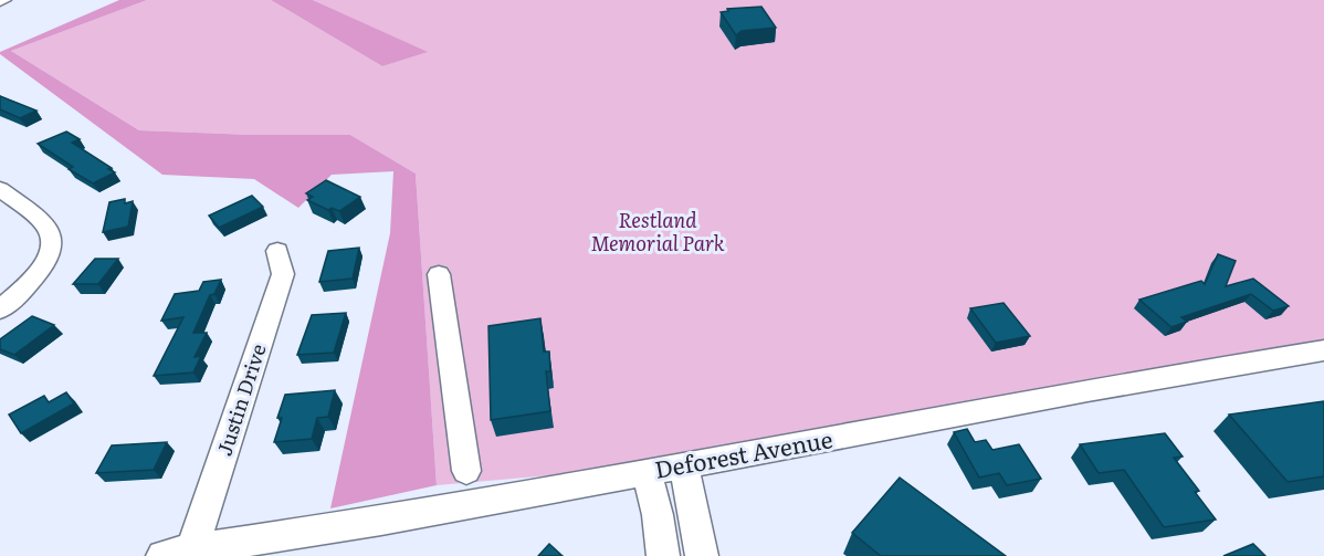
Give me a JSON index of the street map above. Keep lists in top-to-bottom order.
{
  "streets": {
    "street": ["Justin Drive", "Deforest Avenue"]
  },
  "crossings": [
    ["Justin Drive", "Deforest Avenue"]
  ],
  "parks": ["Restland Memorial Park"]
}
